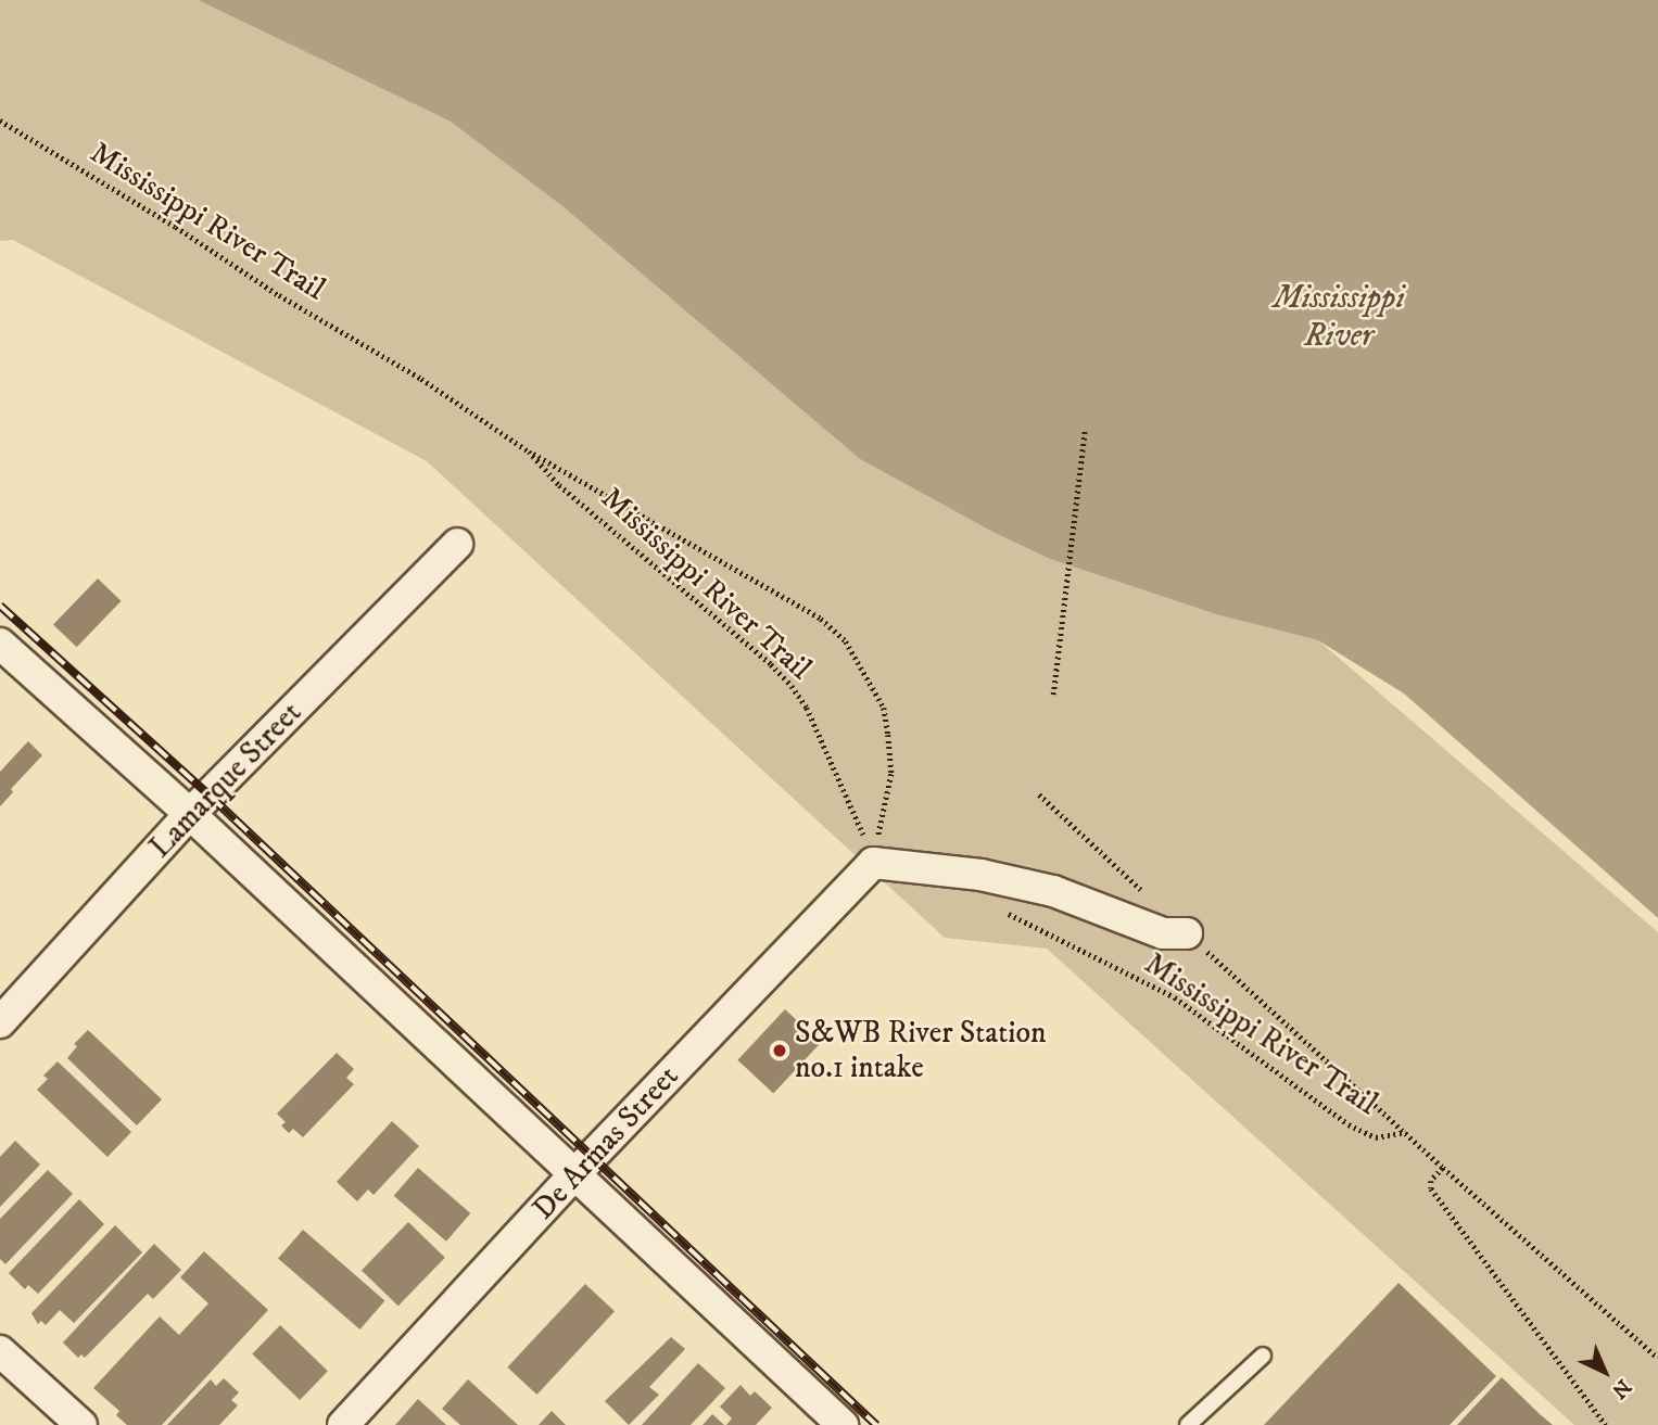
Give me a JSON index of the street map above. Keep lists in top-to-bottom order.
{
  "streets": {
    "street": ["Lamarque Street", "De Armas Street"],
    "path": ["Mississippi River Trail"]
  },
  "crossings": [
    ["Mississippi River Trail", "De Armas Street"]
  ],
  "water": ["Mississippi River"],
  "places": ["S&WB River Station no.1 intake"],
  "north": "bottom right"
}
